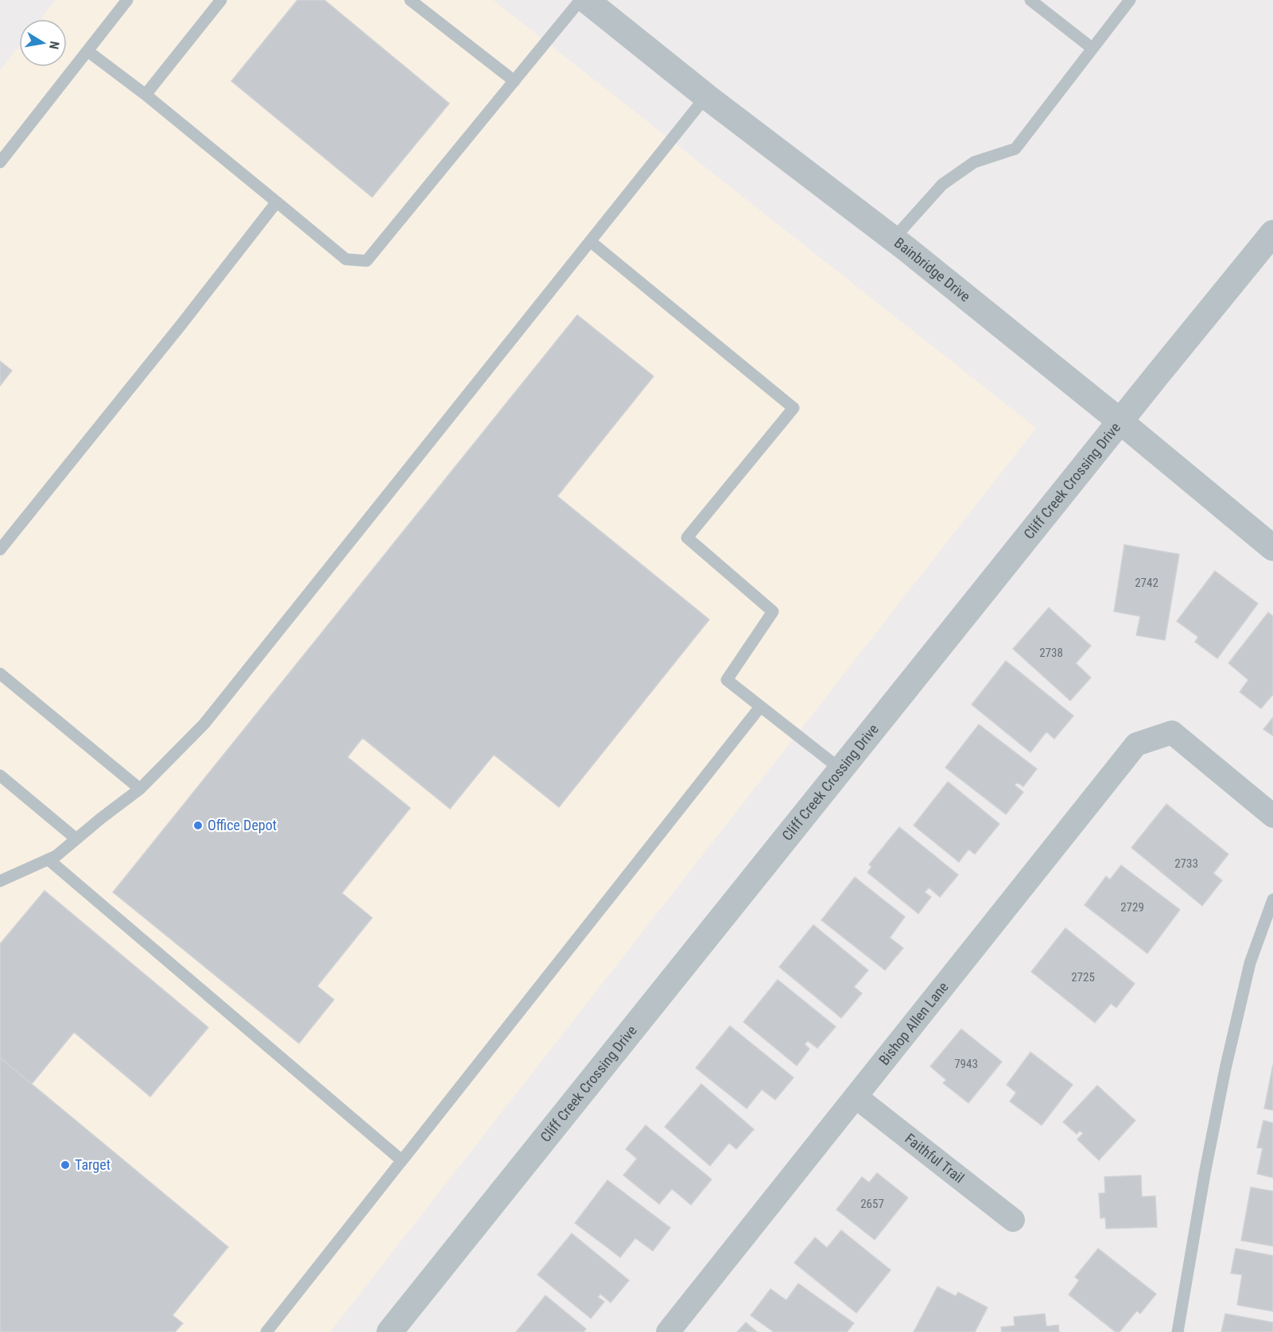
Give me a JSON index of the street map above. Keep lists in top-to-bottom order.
{
  "streets": {
    "street": [
      "Bainbridge Drive",
      "Cliff Creek Crossing Drive",
      "Bishop Allen Lane",
      "Faithful Trail"
    ]
  },
  "crossings": [
    ["Bainbridge Drive", "Cliff Creek Crossing Drive"],
    ["Bishop Allen Lane", "Faithful Trail"]
  ],
  "places": ["Office Depot", "Target"],
  "house_numbers": [
    "2742",
    "2738",
    "2733",
    "2729",
    "2725",
    "7943",
    "2657"
  ],
  "north": "right"
}
